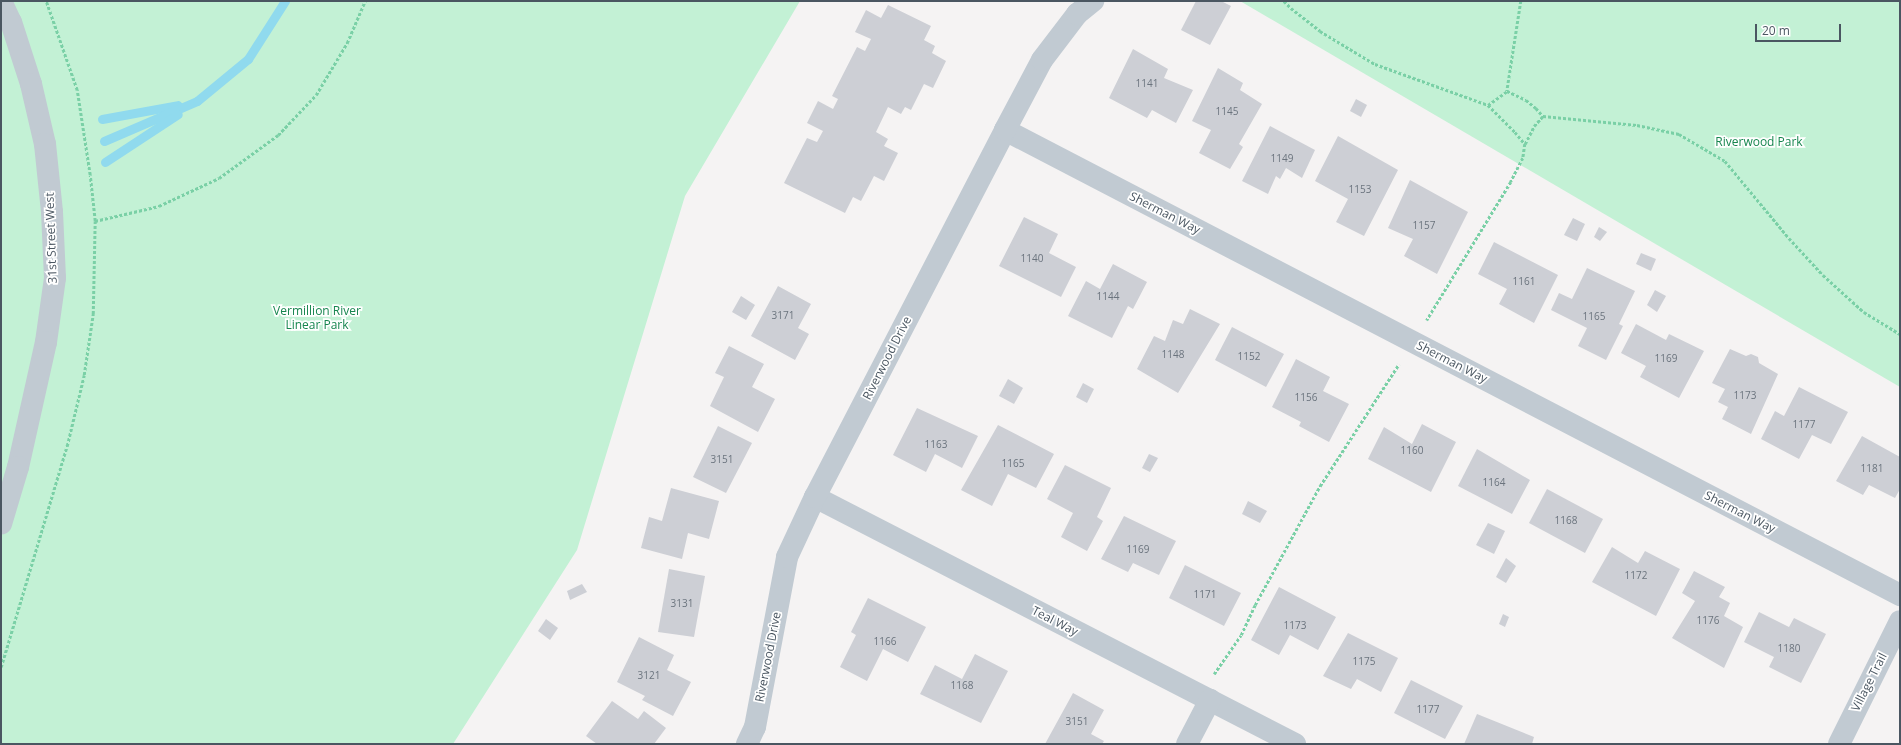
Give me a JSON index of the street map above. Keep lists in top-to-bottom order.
{
  "streets": {
    "street": [
      "Sherman Way",
      "31st Street West",
      "Riverwood Drive",
      "Teal Way",
      "Village Trail"
    ]
  },
  "crossings": [
    ["Sherman Way", "Riverwood Drive"],
    ["Riverwood Drive", "Teal Way"]
  ],
  "parks": ["Riverwood Park", "Vermillion River Linear Park"],
  "house_numbers": [
    "1141",
    "1145",
    "1149",
    "1153",
    "1157",
    "1140",
    "1161",
    "1144",
    "3171",
    "1165",
    "1148",
    "1152",
    "1169",
    "1173",
    "1156",
    "1177",
    "1163",
    "1160",
    "3151",
    "1165",
    "1181",
    "1164",
    "1168",
    "1169",
    "1172",
    "1171",
    "3131",
    "1176",
    "1173",
    "1166",
    "1180",
    "1175",
    "3121",
    "1168",
    "1177",
    "3151"
  ],
  "scale_bar": "20 m"
}
